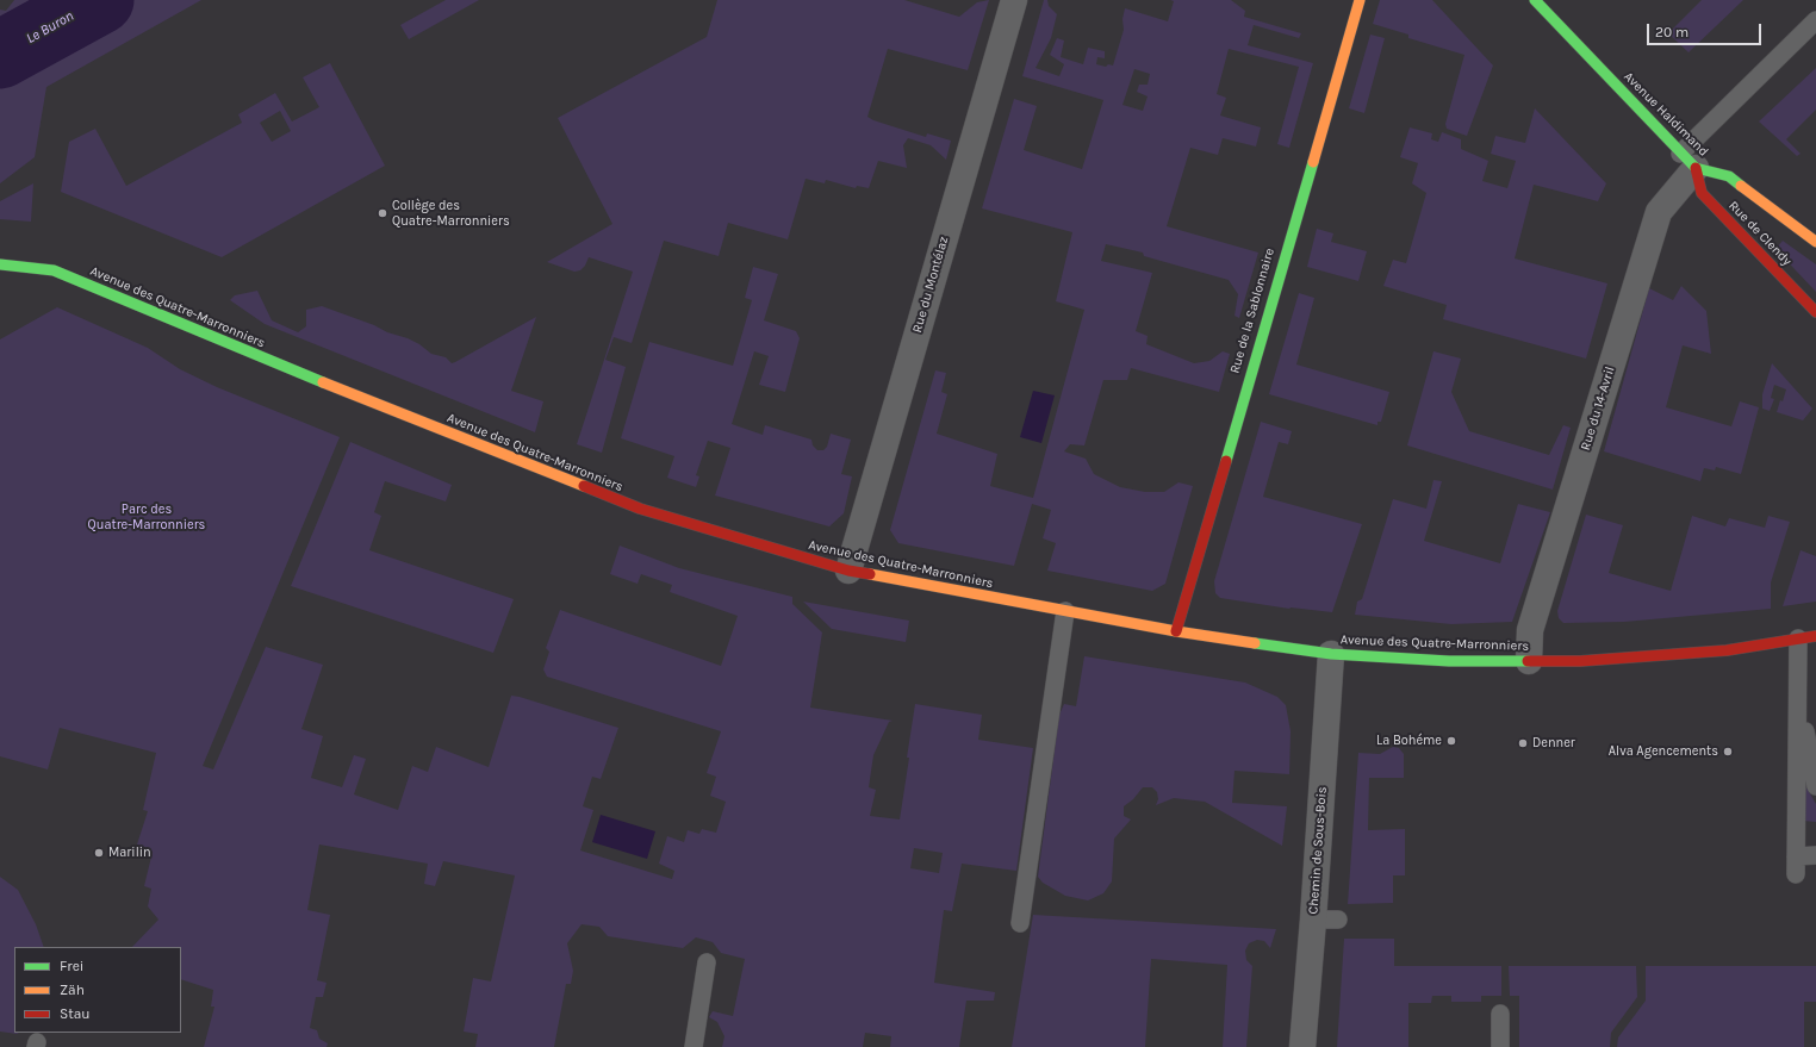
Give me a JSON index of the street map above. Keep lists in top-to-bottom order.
{
  "streets": {
    "street": [
      "Avenue Haldimand",
      "Rue de Clendy",
      "Rue du Montélaz",
      "Avenue des Quatre-Marronniers",
      "Rue de la Sablonnaire",
      "Rue du 14-Avril",
      "Chemin de Sous-Bois"
    ]
  },
  "crossings": [
    ["Avenue Haldimand", "Rue de Clendy"],
    ["Avenue Haldimand", "Rue du 14-Avril"],
    ["Rue de Clendy", "Rue du 14-Avril"],
    ["Rue du Montélaz", "Avenue des Quatre-Marronniers"],
    ["Avenue des Quatre-Marronniers", "Rue de la Sablonnaire"],
    ["Avenue des Quatre-Marronniers", "Rue du 14-Avril"],
    ["Avenue des Quatre-Marronniers", "Chemin de Sous-Bois"]
  ],
  "water": ["Le Buron"],
  "parks": ["Parc des Quatre-Marronniers"],
  "places": [
    "Collège des Quatre-Marronniers",
    "La Bohéme",
    "Denner",
    "Alva Agencements",
    "Marilin"
  ],
  "legend": ["Frei", "Zäh", "Stau"],
  "scale_bar": "20 m"
}
